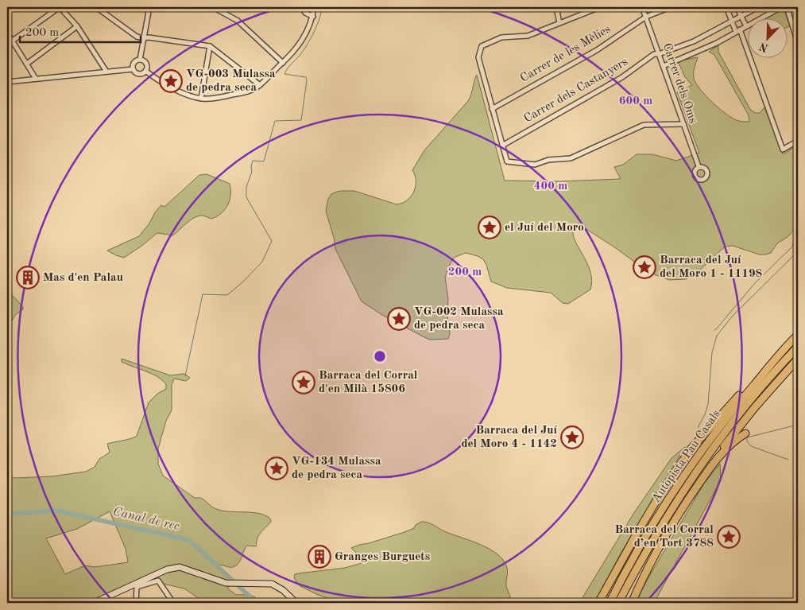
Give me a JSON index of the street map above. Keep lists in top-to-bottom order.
{
  "streets": {
    "highway": ["Autopista Pau Casals"],
    "street": ["Carrer de les Mèlies", "Carrer dels Oms", "Carrer dels Castanyers"]
  },
  "crossings": [
    ["Carrer de les Mèlies", "Carrer dels Oms"],
    ["Carrer dels Oms", "Carrer dels Castanyers"]
  ],
  "water": ["Canal de rec"],
  "places": {
    "place": [
      "VG-003 Mulassa de pedra seca",
      "el Juí del Moro",
      "Barraca del Juí del Moro 1 - 11198",
      "VG-002 Mulassa de pedra seca",
      "Barraca del Corral d'en Milà 15806",
      "Barraca del Juí del Moro 4 - 1142",
      "VG-134 Mulassa de pedra seca",
      "Barraca del Corral d’en Tort 3788"
    ],
    "building": ["Mas d'en Palau", "Granges Burguets"]
  },
  "scale_bar": "200 m",
  "north": "bottom left",
  "rings": ["600 m", "400 m", "200 m"]
}
